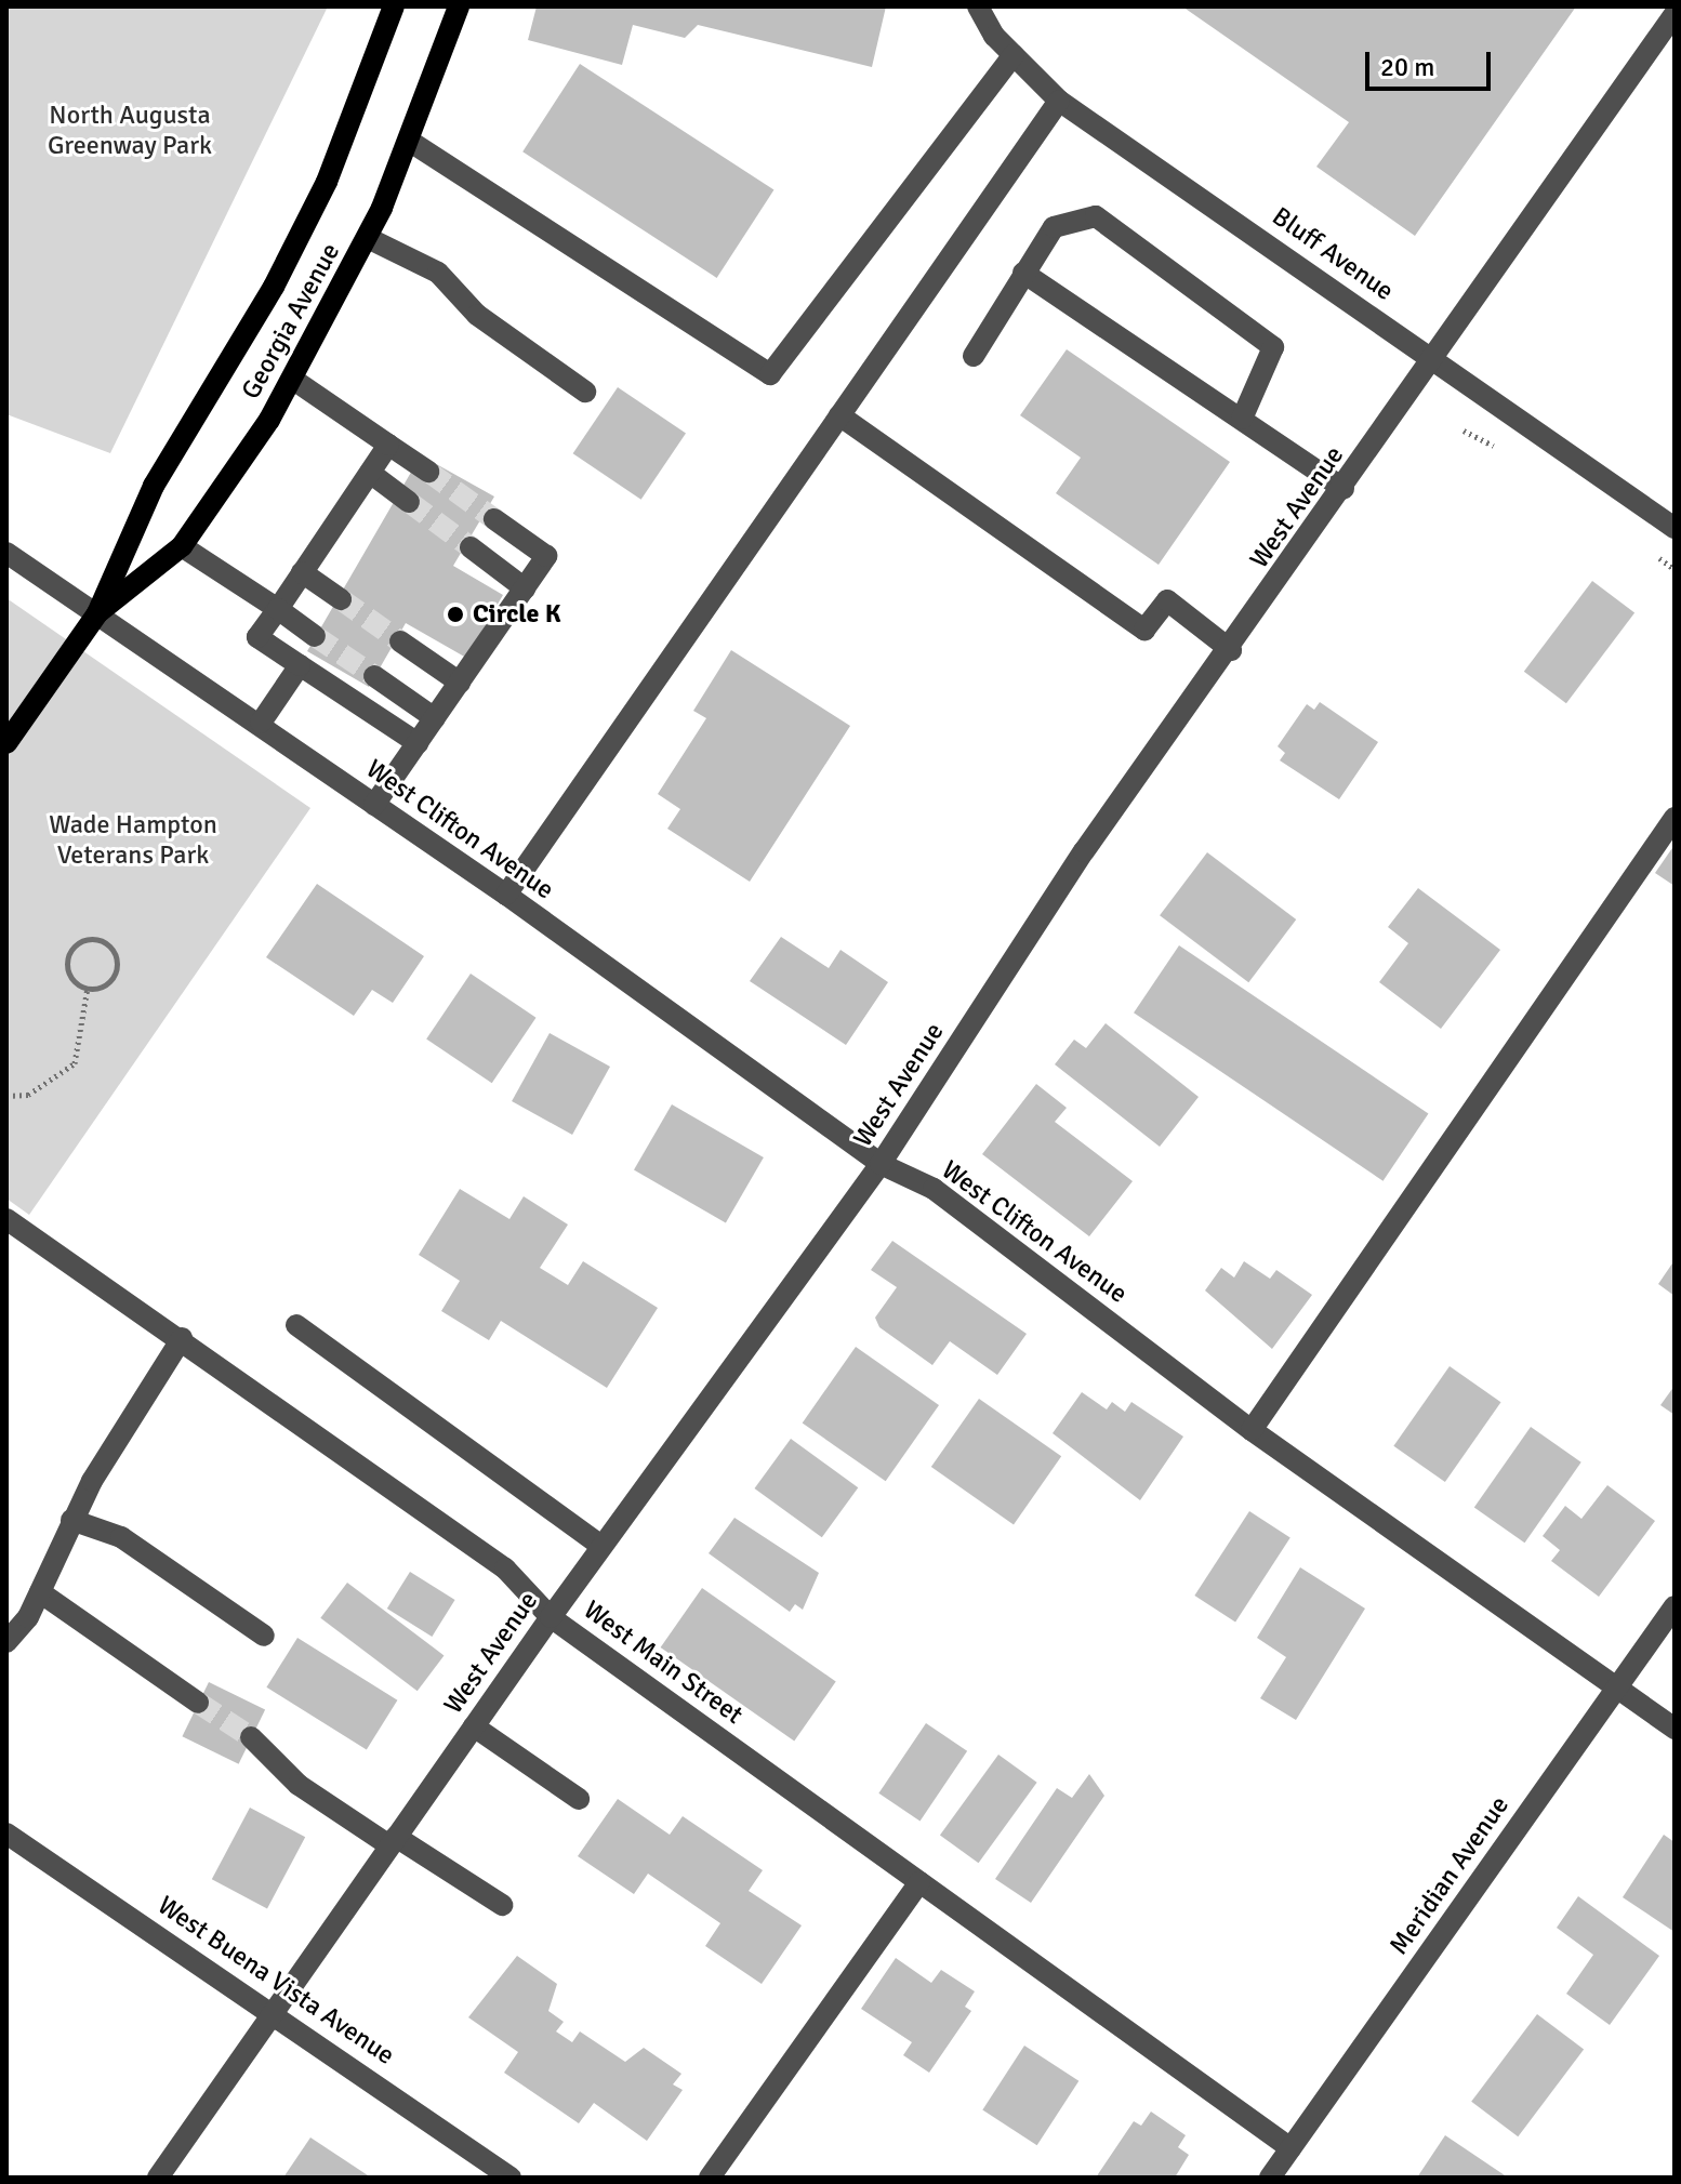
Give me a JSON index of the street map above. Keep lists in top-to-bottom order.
{
  "streets": {
    "main road": ["Georgia Avenue"],
    "street": [
      "Bluff Avenue",
      "West Avenue",
      "West Clifton Avenue",
      "West Main Street",
      "Meridian Avenue",
      "West Buena Vista Avenue"
    ]
  },
  "crossings": [
    ["Bluff Avenue", "West Avenue"],
    ["Georgia Avenue", "West Clifton Avenue"],
    ["West Avenue", "West Clifton Avenue"],
    ["West Avenue", "West Main Street"],
    ["West Avenue", "West Buena Vista Avenue"],
    ["West Clifton Avenue", "Meridian Avenue"],
    ["West Main Street", "Meridian Avenue"]
  ],
  "parks": ["North Augusta Greenway Park", "Wade Hampton Veterans Park"],
  "places": ["Circle K"],
  "scale_bar": "20 m"
}
